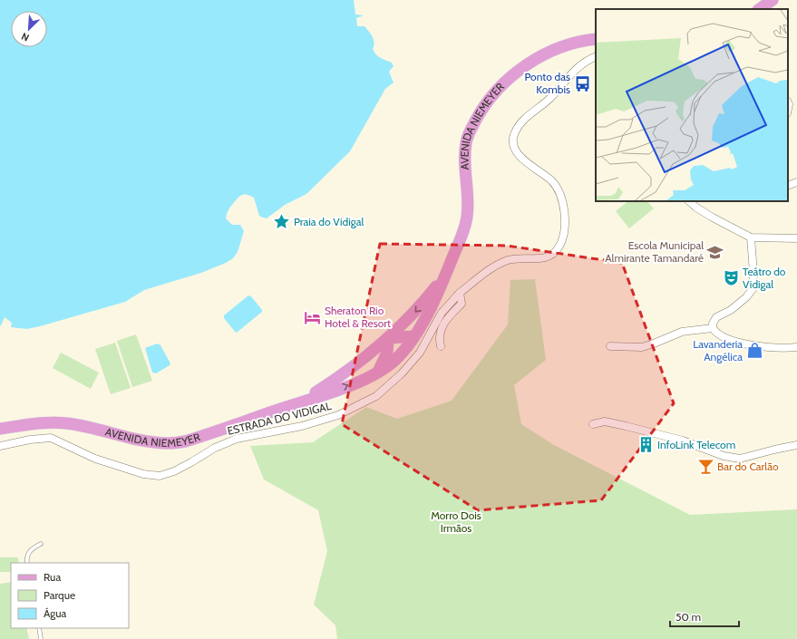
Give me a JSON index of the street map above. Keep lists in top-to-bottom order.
{
  "streets": {
    "main road": ["AVENIDA NIEMEYER"],
    "street": ["ESTRADA DO VIDIGAL"]
  },
  "parks": ["Morro Dois Irmãos"],
  "places": {
    "bus stop": ["Ponto das Kombis"],
    "place": ["Praia do Vidigal"],
    "school or university": ["Escola Municipal Almirante Tamandaré"],
    "theatre": ["Teátro do Vidigal"],
    "hotel": ["Sheraton Rio Hotel & Resort"],
    "shop": ["Lavanderia Angélica"],
    "building": ["InfoLink Telecom"],
    "bar": ["Bar do Carlão"]
  },
  "legend": ["Rua", "Parque", "Água"],
  "scale_bar": "50 m",
  "north": "bottom left"
}
